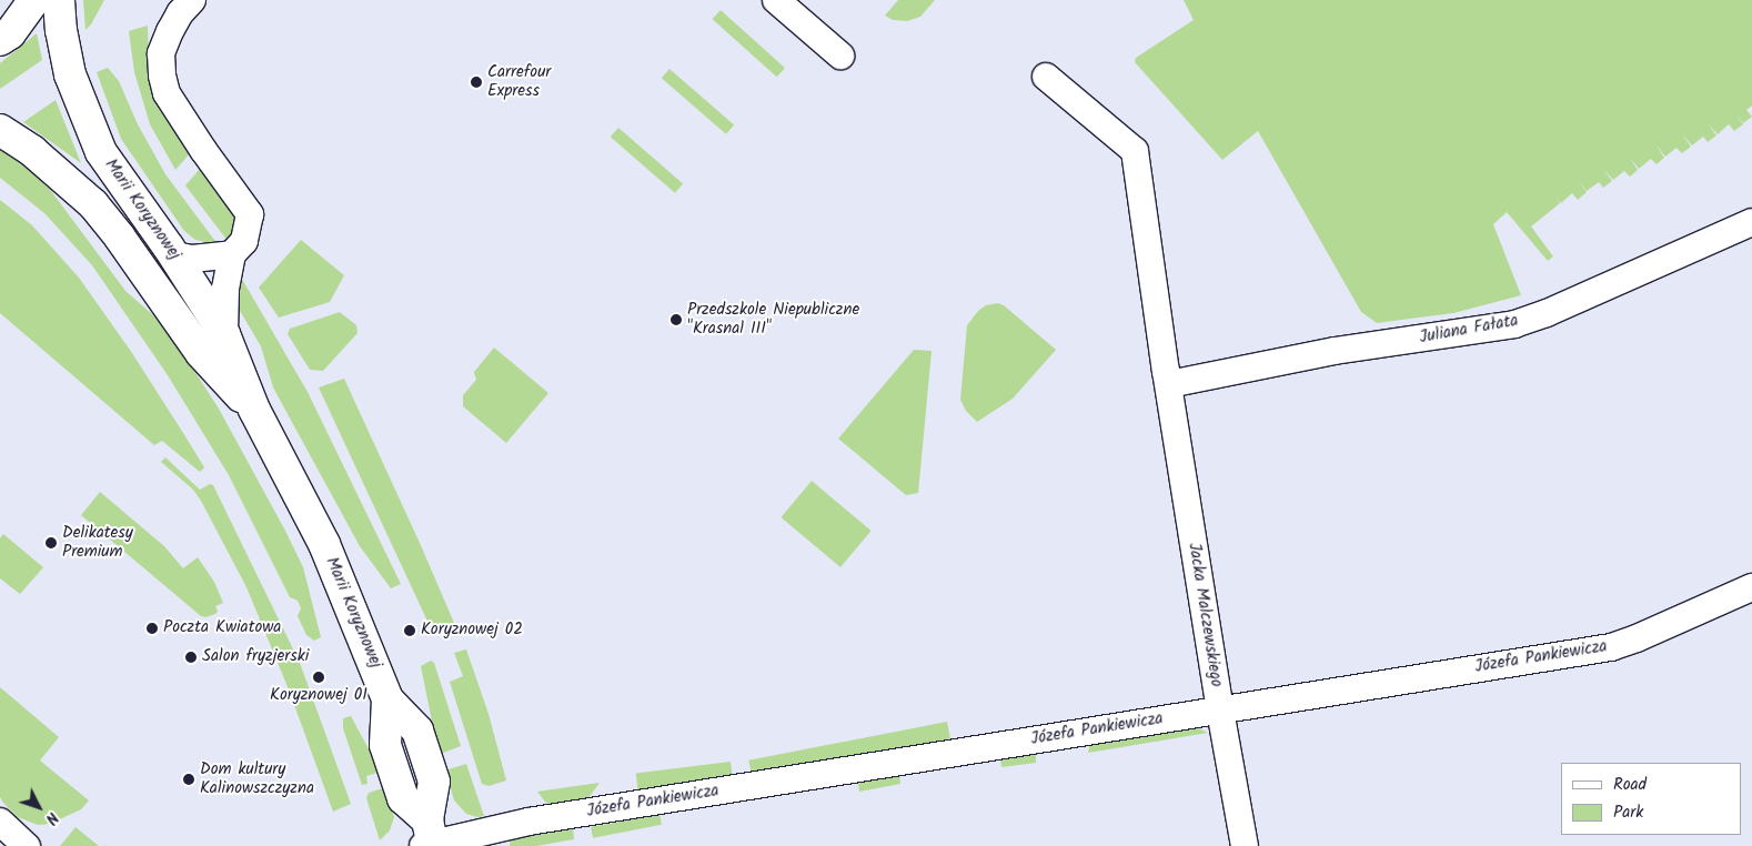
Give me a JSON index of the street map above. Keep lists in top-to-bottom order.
{
  "streets": {
    "street": [
      "Marii Koryznowej",
      "Juliana Fałata",
      "Jacka Malczewskiego",
      "Józefa Pankiewicza"
    ]
  },
  "crossings": [
    ["Marii Koryznowej", "Józefa Pankiewicza"],
    ["Juliana Fałata", "Jacka Malczewskiego"],
    ["Jacka Malczewskiego", "Józefa Pankiewicza"]
  ],
  "places": [
    "Carrefour Express",
    "Przedszkole Niepubliczne \"Krasnal III\"",
    "Delikatesy Premium",
    "Poczta Kwiatowa",
    "Koryznowej 02",
    "Salon fryzjerski",
    "Koryznowej 01",
    "Dom kultury Kalinowszczyzna"
  ],
  "legend": ["Road", "Park"],
  "north": "bottom right"
}
